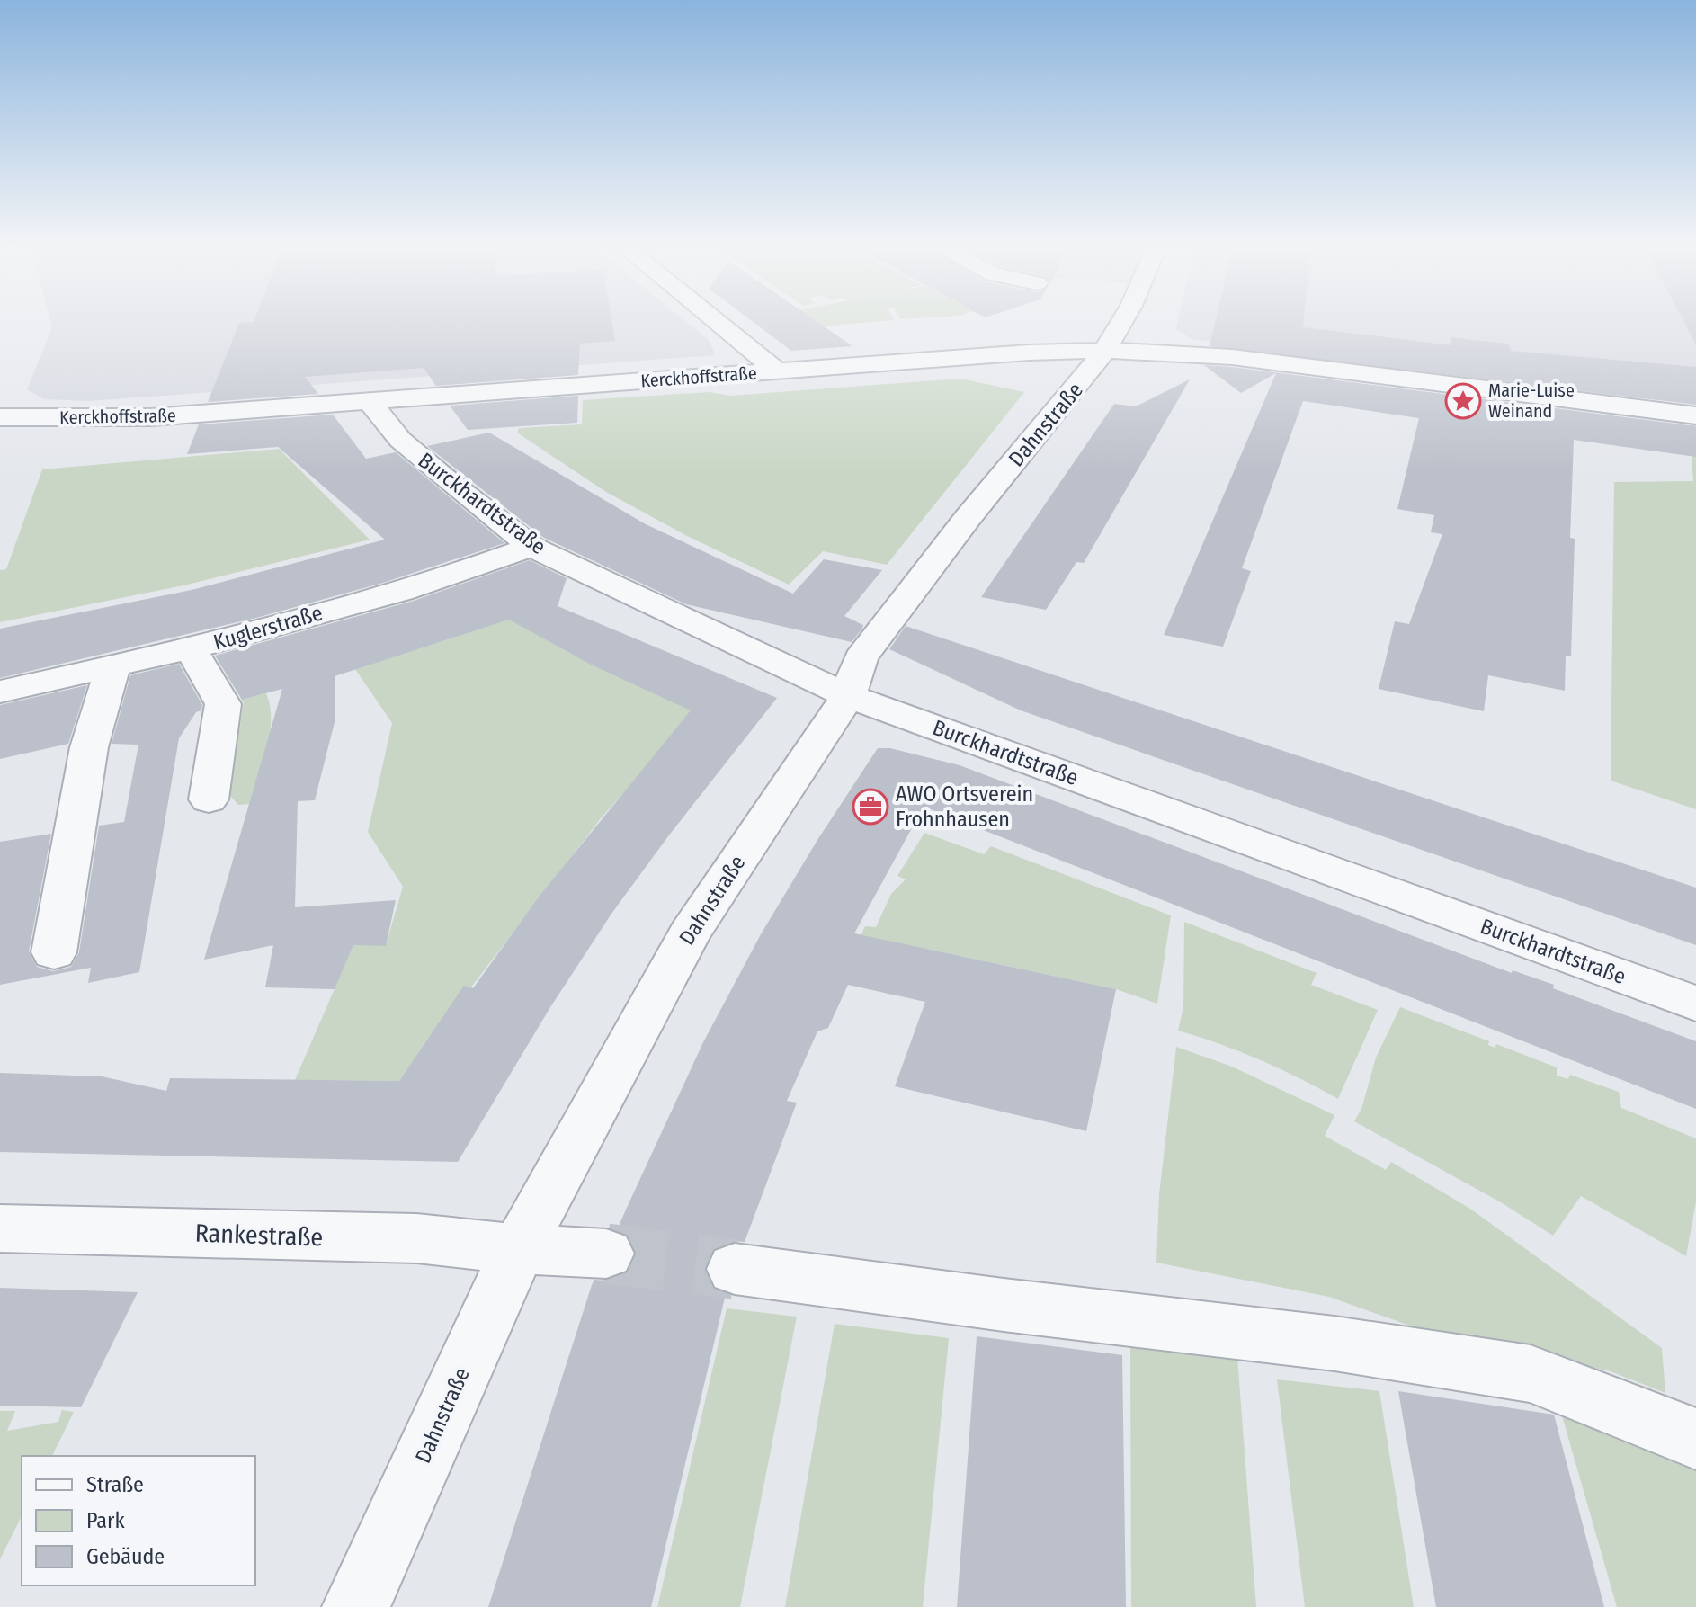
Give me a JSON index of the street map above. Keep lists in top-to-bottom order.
{
  "streets": {
    "street": [
      "Kerckhoffstraße",
      "Dahnstraße",
      "Burckhardtstraße",
      "Kuglerstraße",
      "Rankestraße"
    ]
  },
  "crossings": [
    ["Kerckhoffstraße", "Dahnstraße"],
    ["Kerckhoffstraße", "Burckhardtstraße"],
    ["Dahnstraße", "Burckhardtstraße"],
    ["Dahnstraße", "Rankestraße"],
    ["Burckhardtstraße", "Kuglerstraße"]
  ],
  "places": {
    "place": ["Marie-Luise Weinand"],
    "office": ["AWO Ortsverein Frohnhausen"]
  },
  "legend": ["Straße", "Park", "Gebäude"]
}
